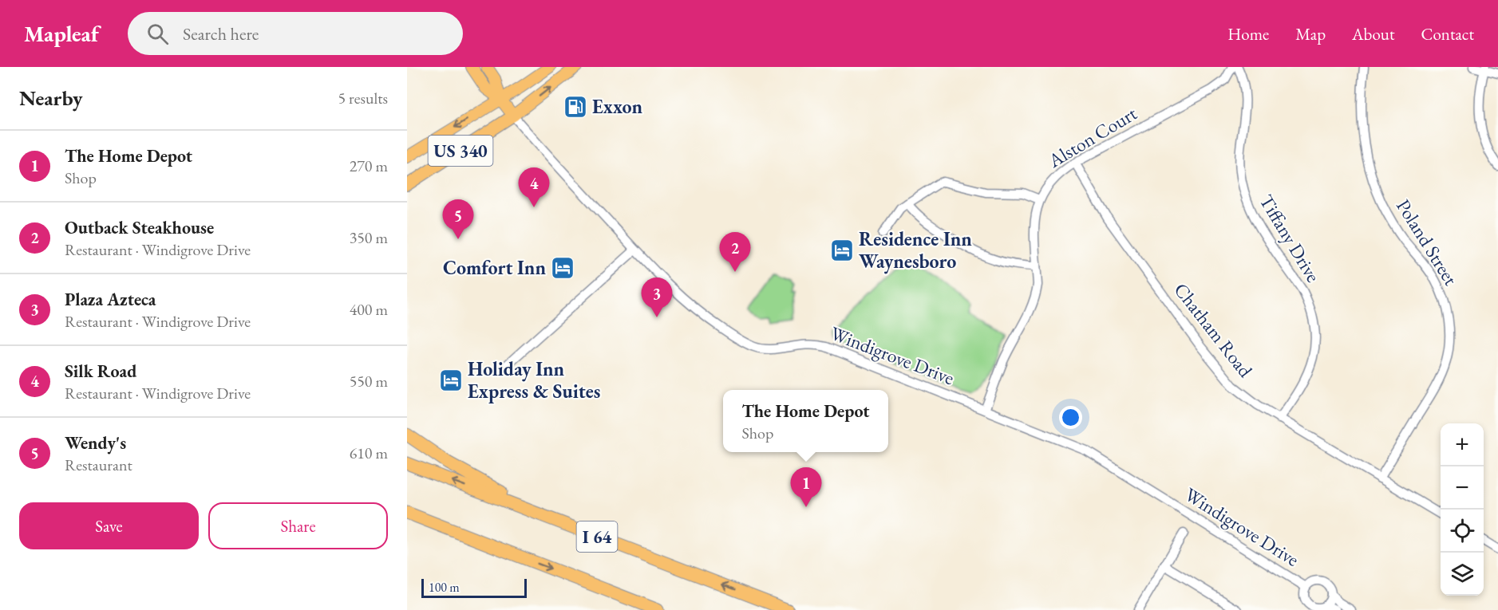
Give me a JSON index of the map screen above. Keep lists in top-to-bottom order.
{
  "streets": {
    "highway": ["I 64"],
    "main road": ["US 340"],
    "street": [
      "Alston Court",
      "Tiffany Drive",
      "Poland Street",
      "Chatham Road",
      "Windigrove Drive"
    ]
  },
  "crossings": [
    ["Alston Court", "Chatham Road"],
    ["Alston Court", "Windigrove Drive"],
    ["US 340", "Windigrove Drive"],
    ["Tiffany Drive", "Chatham Road"],
    ["Poland Street", "Chatham Road"]
  ],
  "places": {
    "fuel station": ["Exxon"],
    "hotel": ["Residence Inn Waynesboro", "Comfort Inn", "Holiday Inn Express & Suites"]
  },
  "scale_bar": "100 m",
  "page": {
    "header": "Mapleaf",
    "search": "Search here",
    "nav": [
      "Home",
      "Map",
      "About",
      "Contact"
    ],
    "heading": ["Nearby", "5 results"],
    "list": [
      {
        "mark": "1",
        "name": "The Home Depot",
        "note": "Shop",
        "value": "270 m"
      },
      {
        "mark": "2",
        "name": "Outback Steakhouse",
        "note": "Restaurant · Windigrove Drive",
        "value": "350 m"
      },
      {
        "mark": "3",
        "name": "Plaza Azteca",
        "note": "Restaurant · Windigrove Drive",
        "value": "400 m"
      },
      {
        "mark": "4",
        "name": "Silk Road",
        "note": "Restaurant · Windigrove Drive",
        "value": "550 m"
      },
      {
        "mark": "5",
        "name": "Wendy's",
        "note": "Restaurant",
        "value": "610 m"
      }
    ],
    "pins": [
      "4",
      "5",
      "2",
      "3",
      "1"
    ],
    "popup": ["The Home Depot", "Shop"],
    "map_buttons": ["+", "−"],
    "buttons": ["Save", "Share"],
    "scale": "100 m"
  }
}
